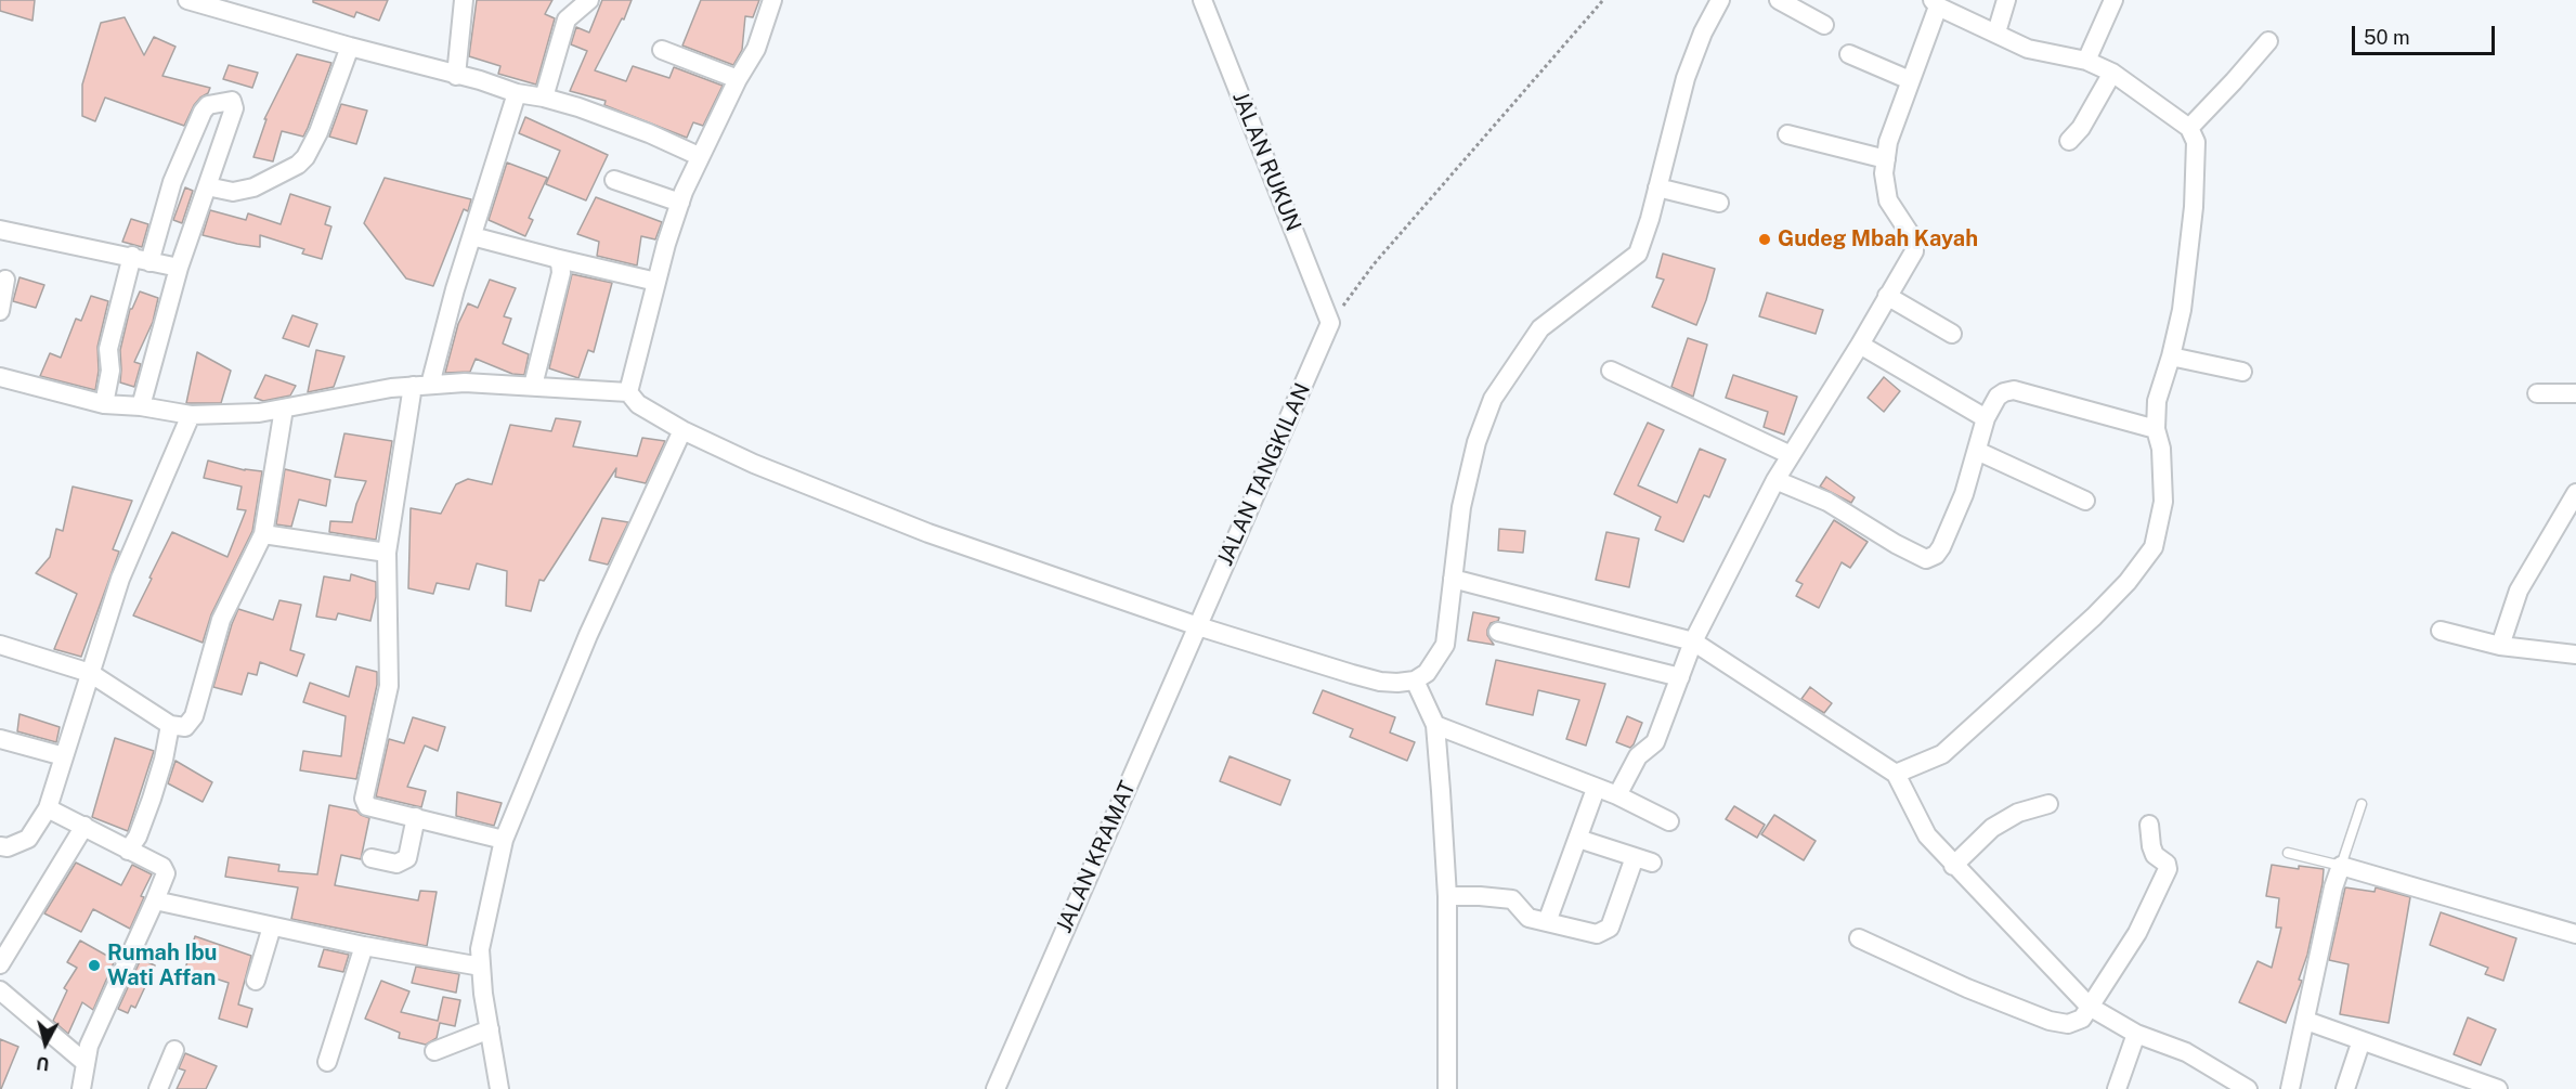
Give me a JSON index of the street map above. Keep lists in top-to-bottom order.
{
  "streets": {
    "street": ["JALAN RUKUN", "JALAN TANGKILAN", "JALAN KRAMAT"]
  },
  "crossings": [
    ["JALAN RUKUN", "JALAN TANGKILAN"],
    ["JALAN TANGKILAN", "JALAN KRAMAT"]
  ],
  "places": ["Gudeg Mbah Kayah", "Rumah Ibu Wati Affan"],
  "scale_bar": "50 m",
  "north": "bottom"
}
